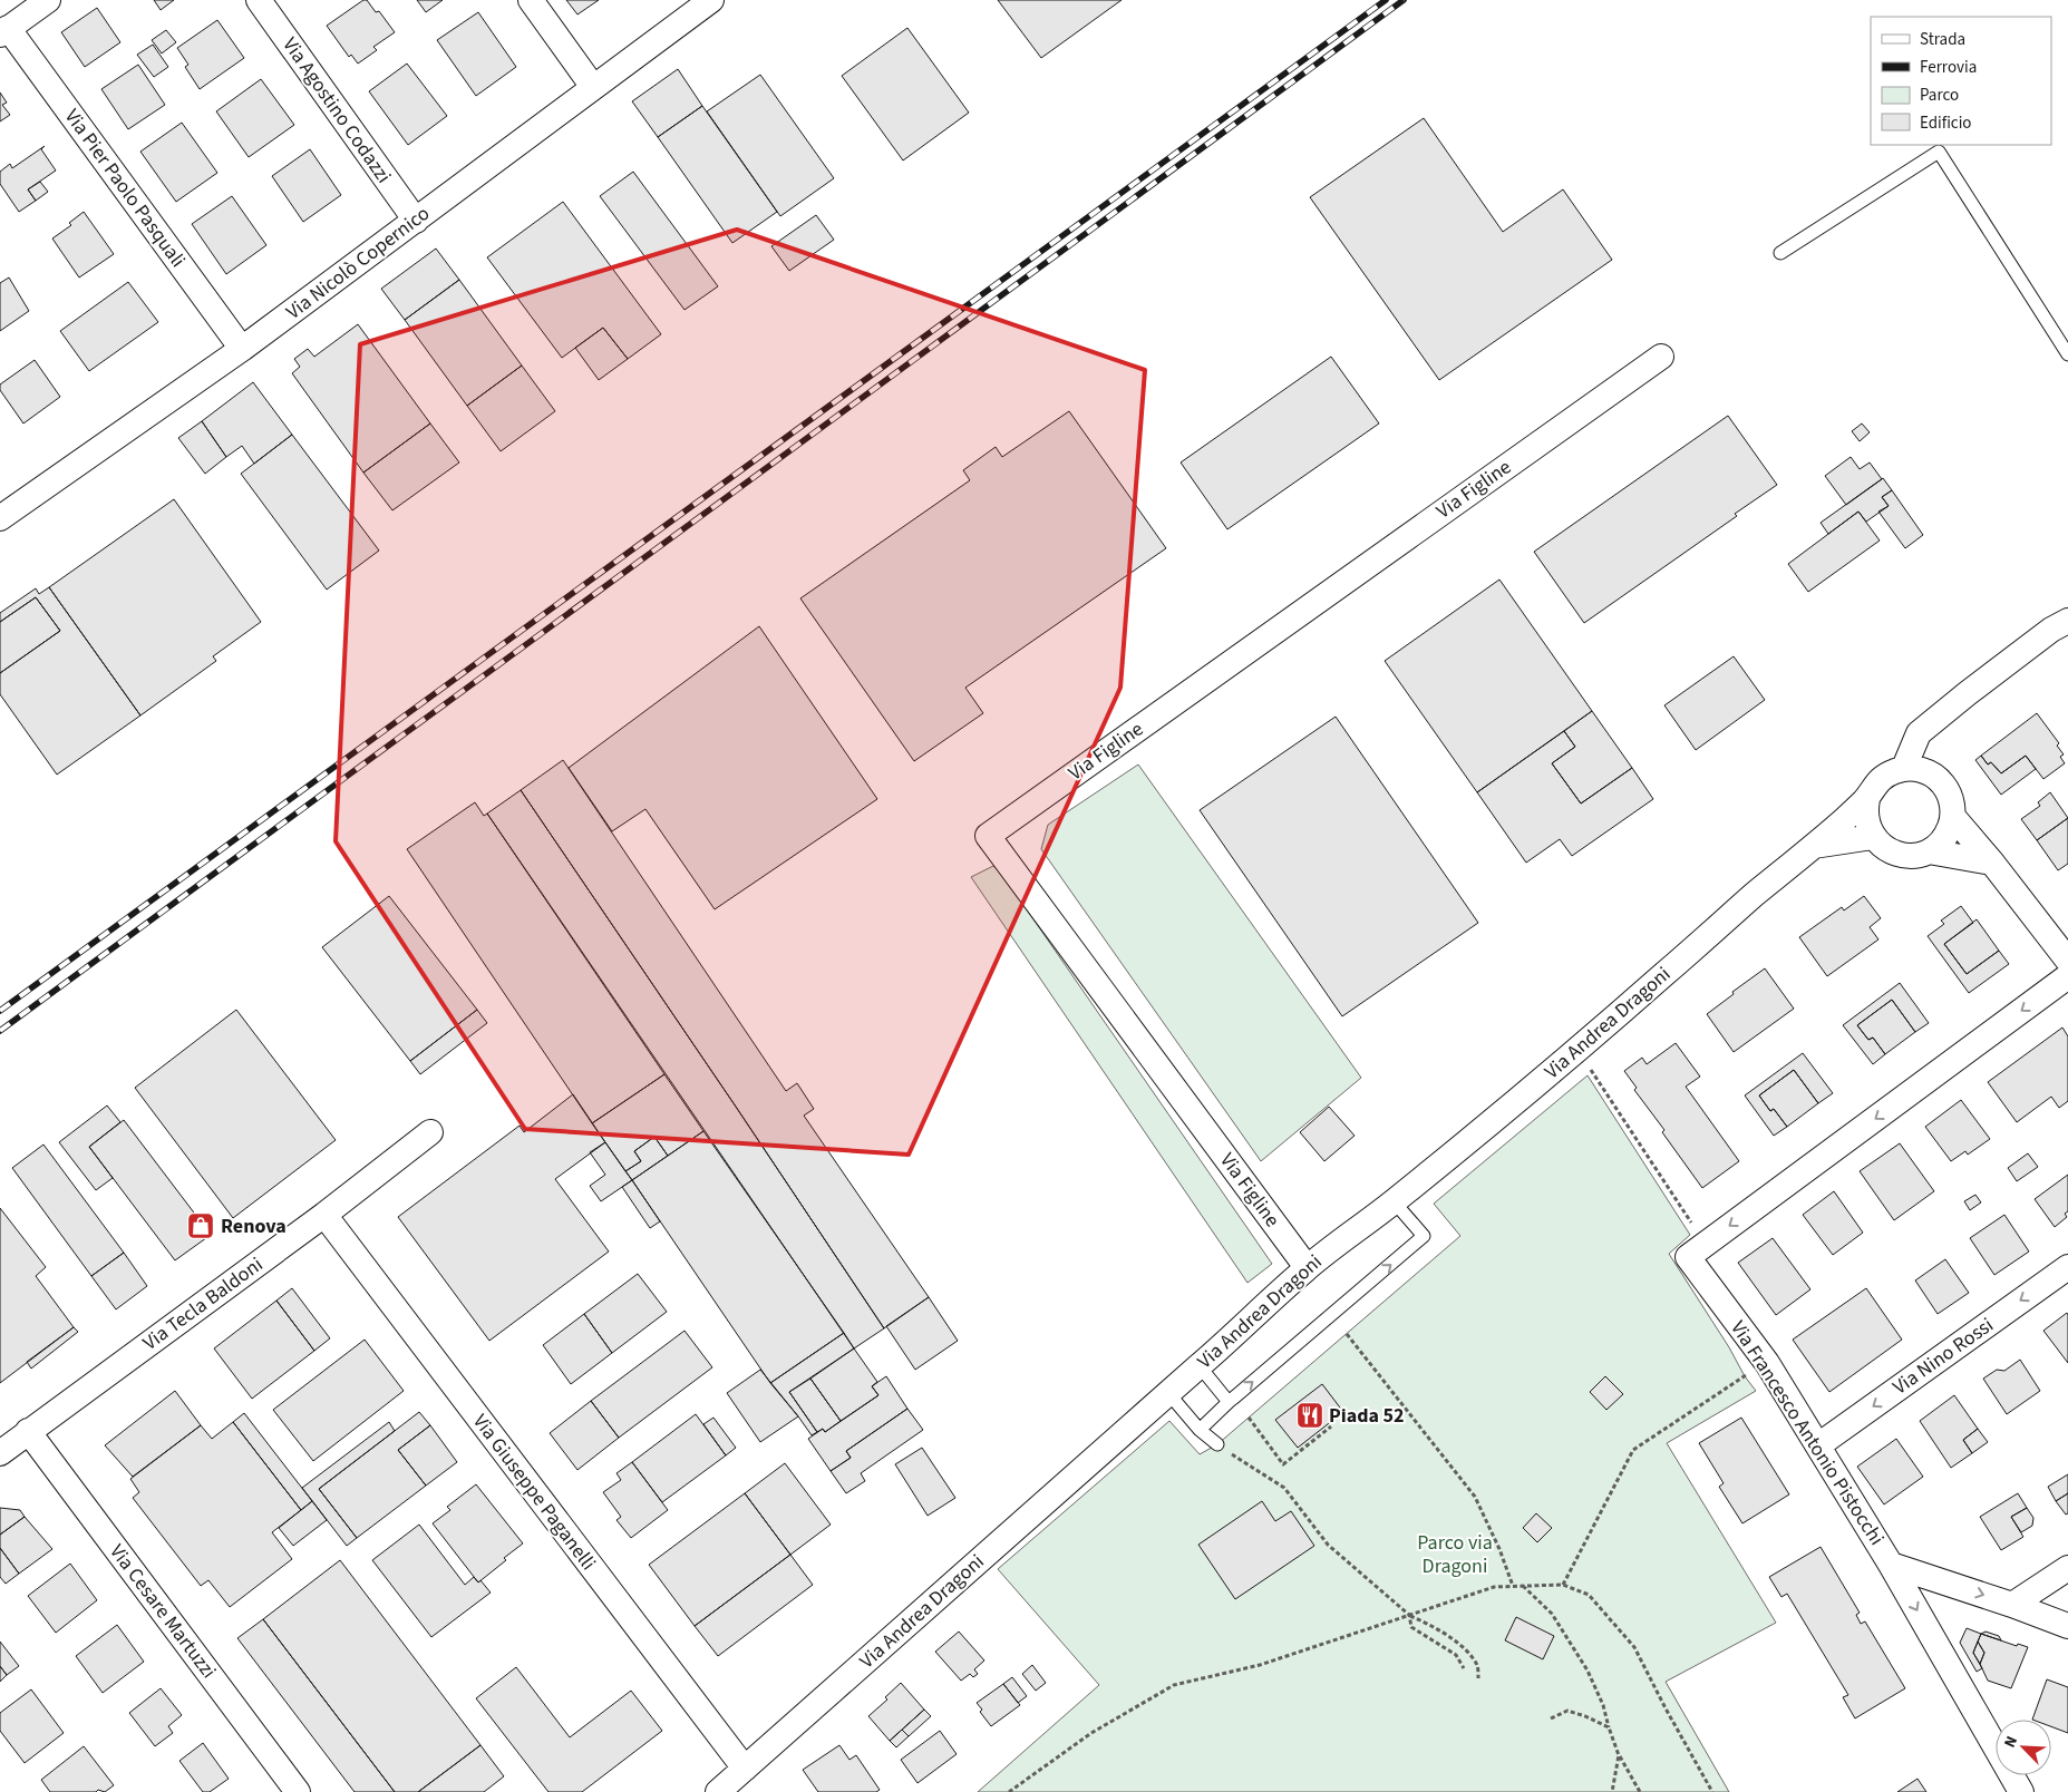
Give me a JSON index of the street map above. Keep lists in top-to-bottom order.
{
  "streets": {
    "street": [
      "Via Agostino Codazzi",
      "Via Pier Paolo Pasquali",
      "Via Nicolò Copernico",
      "Via Figline",
      "Via Andrea Dragoni",
      "Via Tecla Baldoni",
      "Via Nino Rossi",
      "Via Francesco Antonio Pistocchi",
      "Via Giuseppe Paganelli",
      "Via Cesare Martuzzi"
    ]
  },
  "crossings": [
    ["Via Agostino Codazzi", "Via Nicolò Copernico"],
    ["Via Pier Paolo Pasquali", "Via Nicolò Copernico"],
    ["Via Figline", "Via Andrea Dragoni"],
    ["Via Andrea Dragoni", "Via Giuseppe Paganelli"],
    ["Via Tecla Baldoni", "Via Giuseppe Paganelli"],
    ["Via Tecla Baldoni", "Via Cesare Martuzzi"],
    ["Via Nino Rossi", "Via Francesco Antonio Pistocchi"]
  ],
  "one_way": ["Via Nino Rossi"],
  "parks": ["Parco via Dragoni"],
  "places": {
    "shop": ["Renova"],
    "restaurant": ["Piada 52"]
  },
  "legend": [
    "Strada",
    "Ferrovia",
    "Parco",
    "Edificio"
  ],
  "north": "top left"
}
